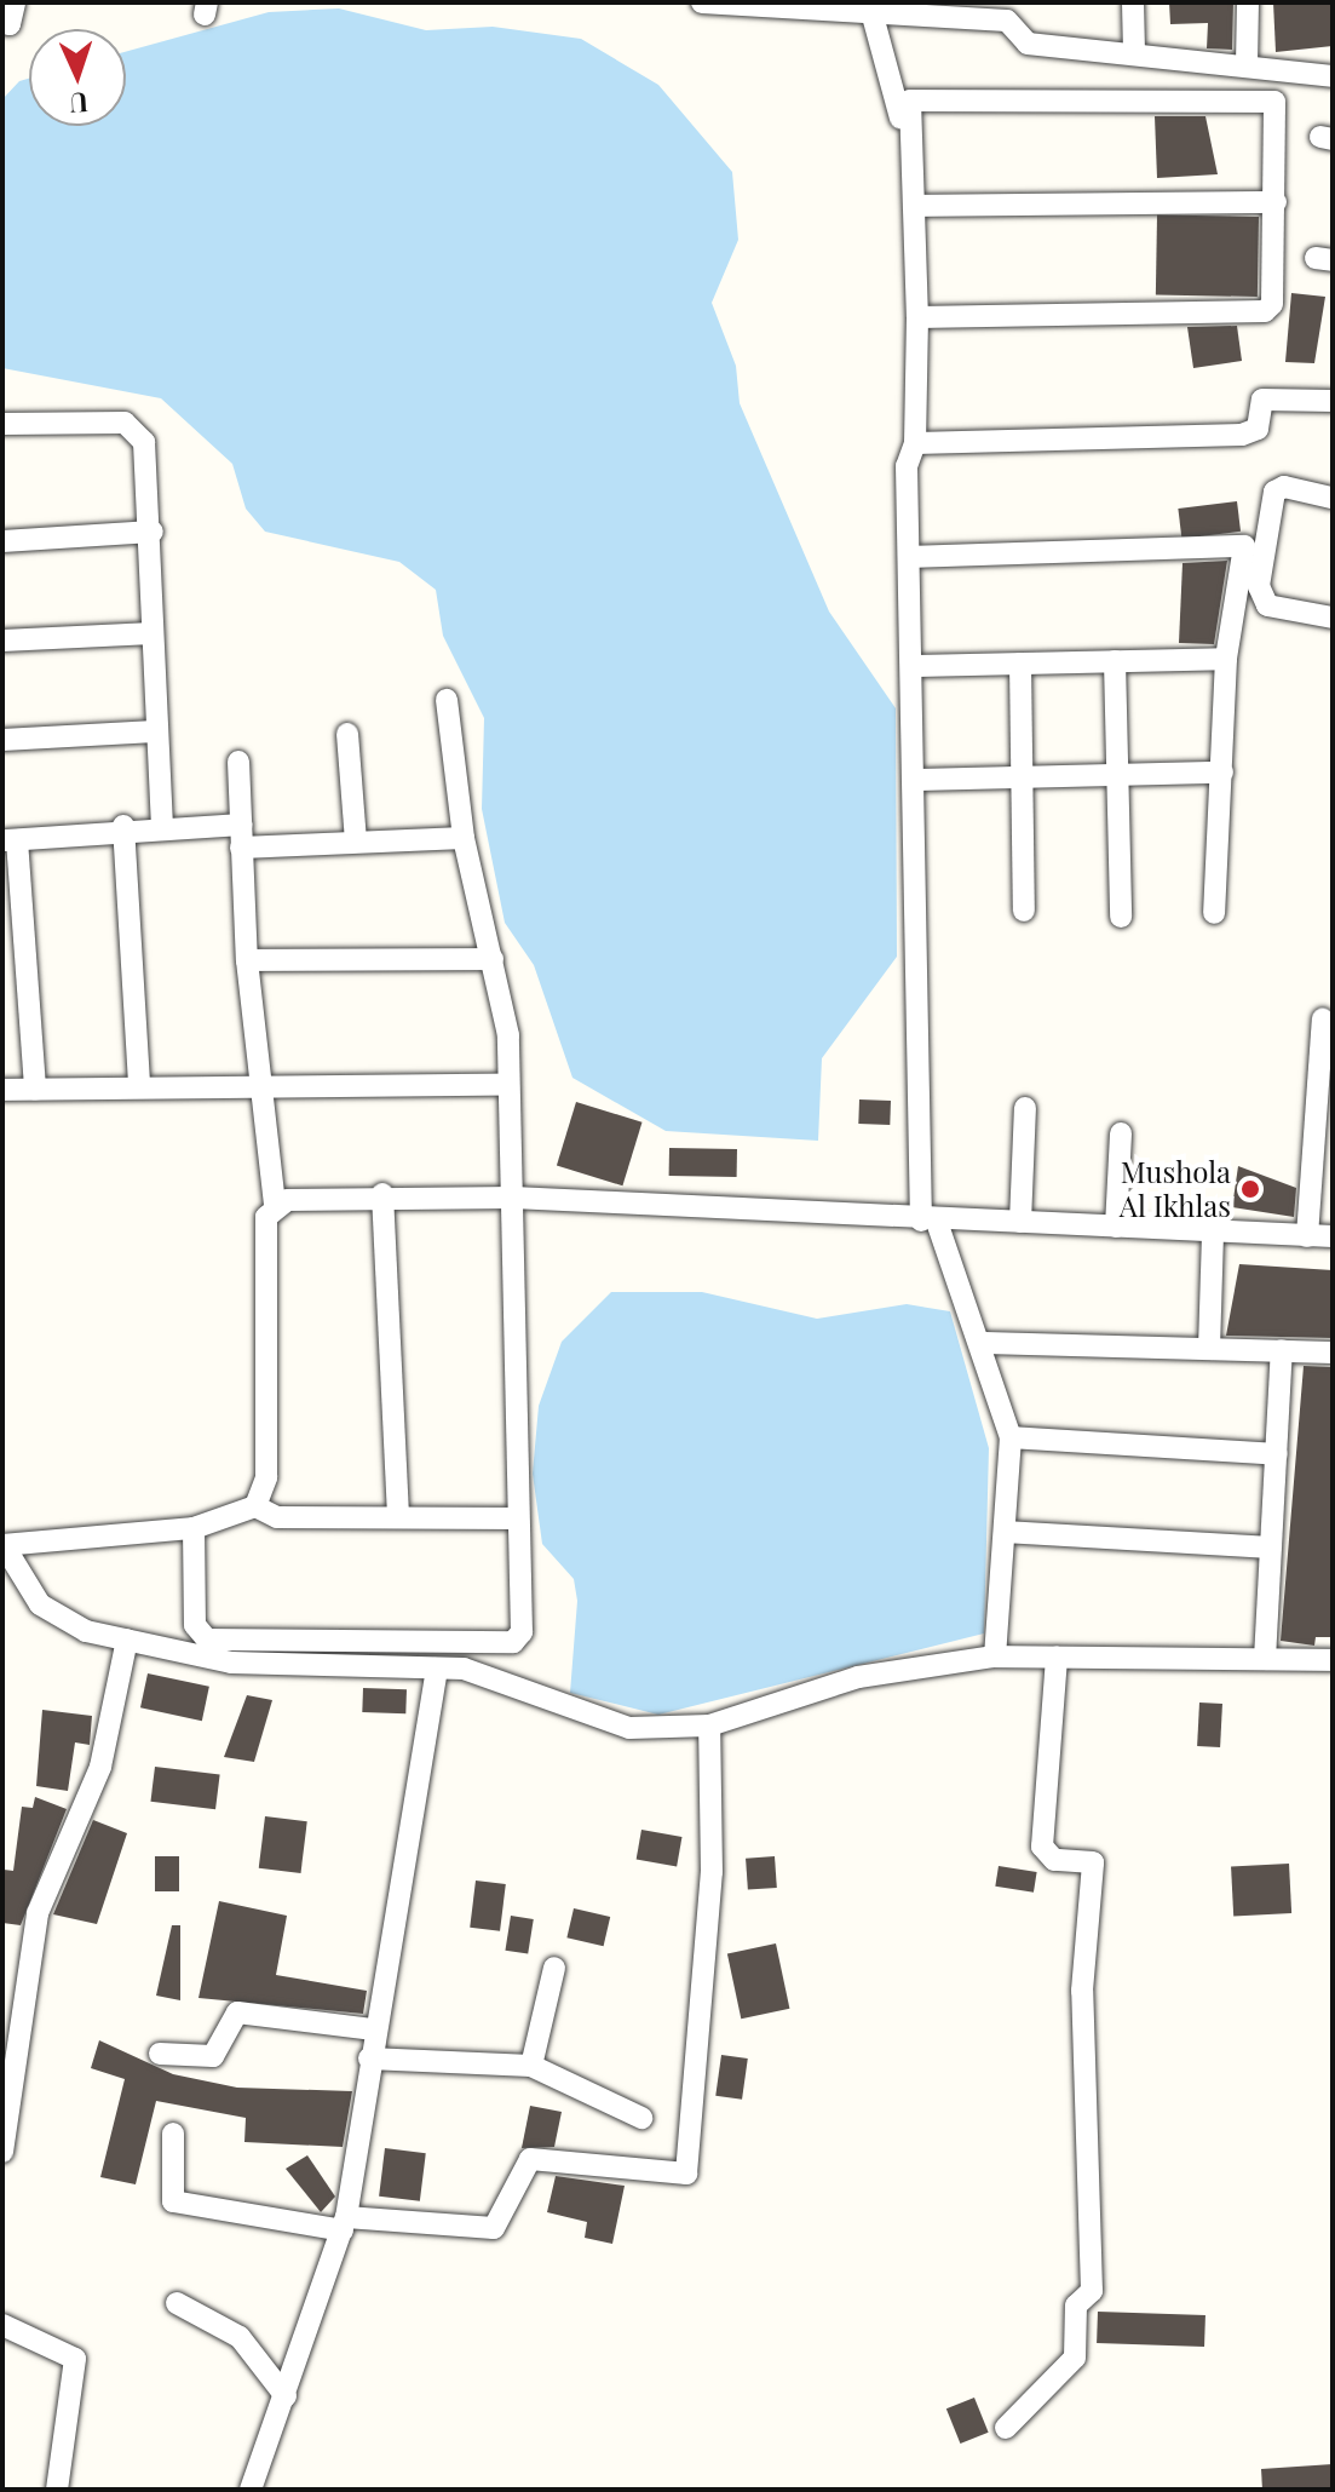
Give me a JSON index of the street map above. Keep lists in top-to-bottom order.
{
  "places": ["Mushola Al Ikhlas"],
  "north": "bottom"
}
